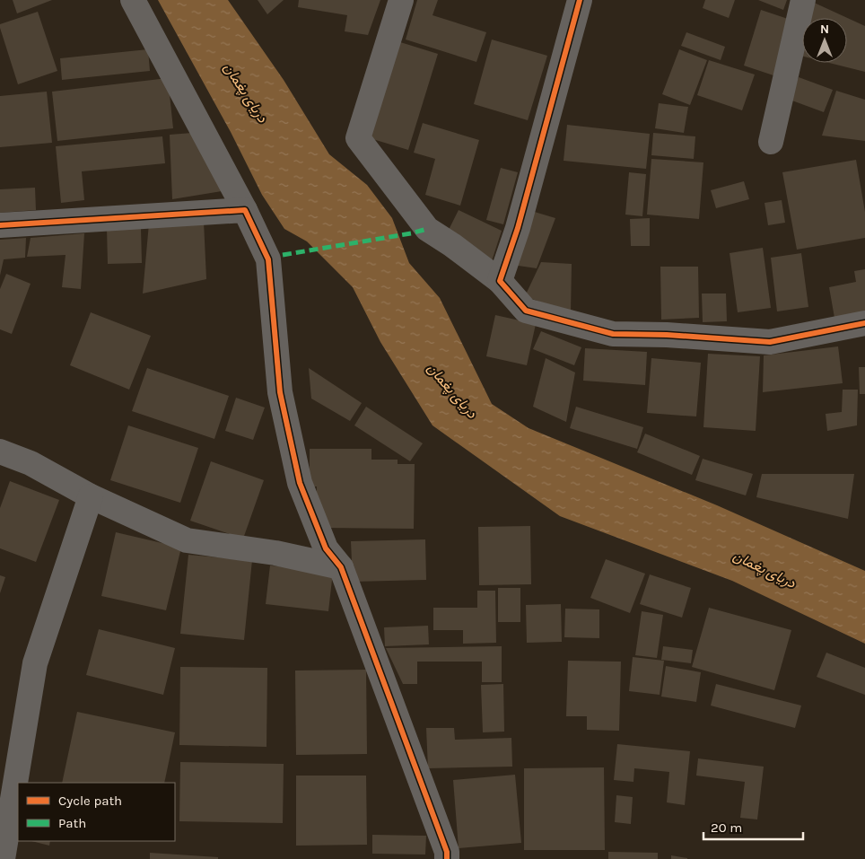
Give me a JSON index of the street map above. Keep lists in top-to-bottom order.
{
  "water": ["دریای پغمان"],
  "legend": ["Cycle path", "Path"],
  "scale_bar": "20 m",
  "north": "top"
}
